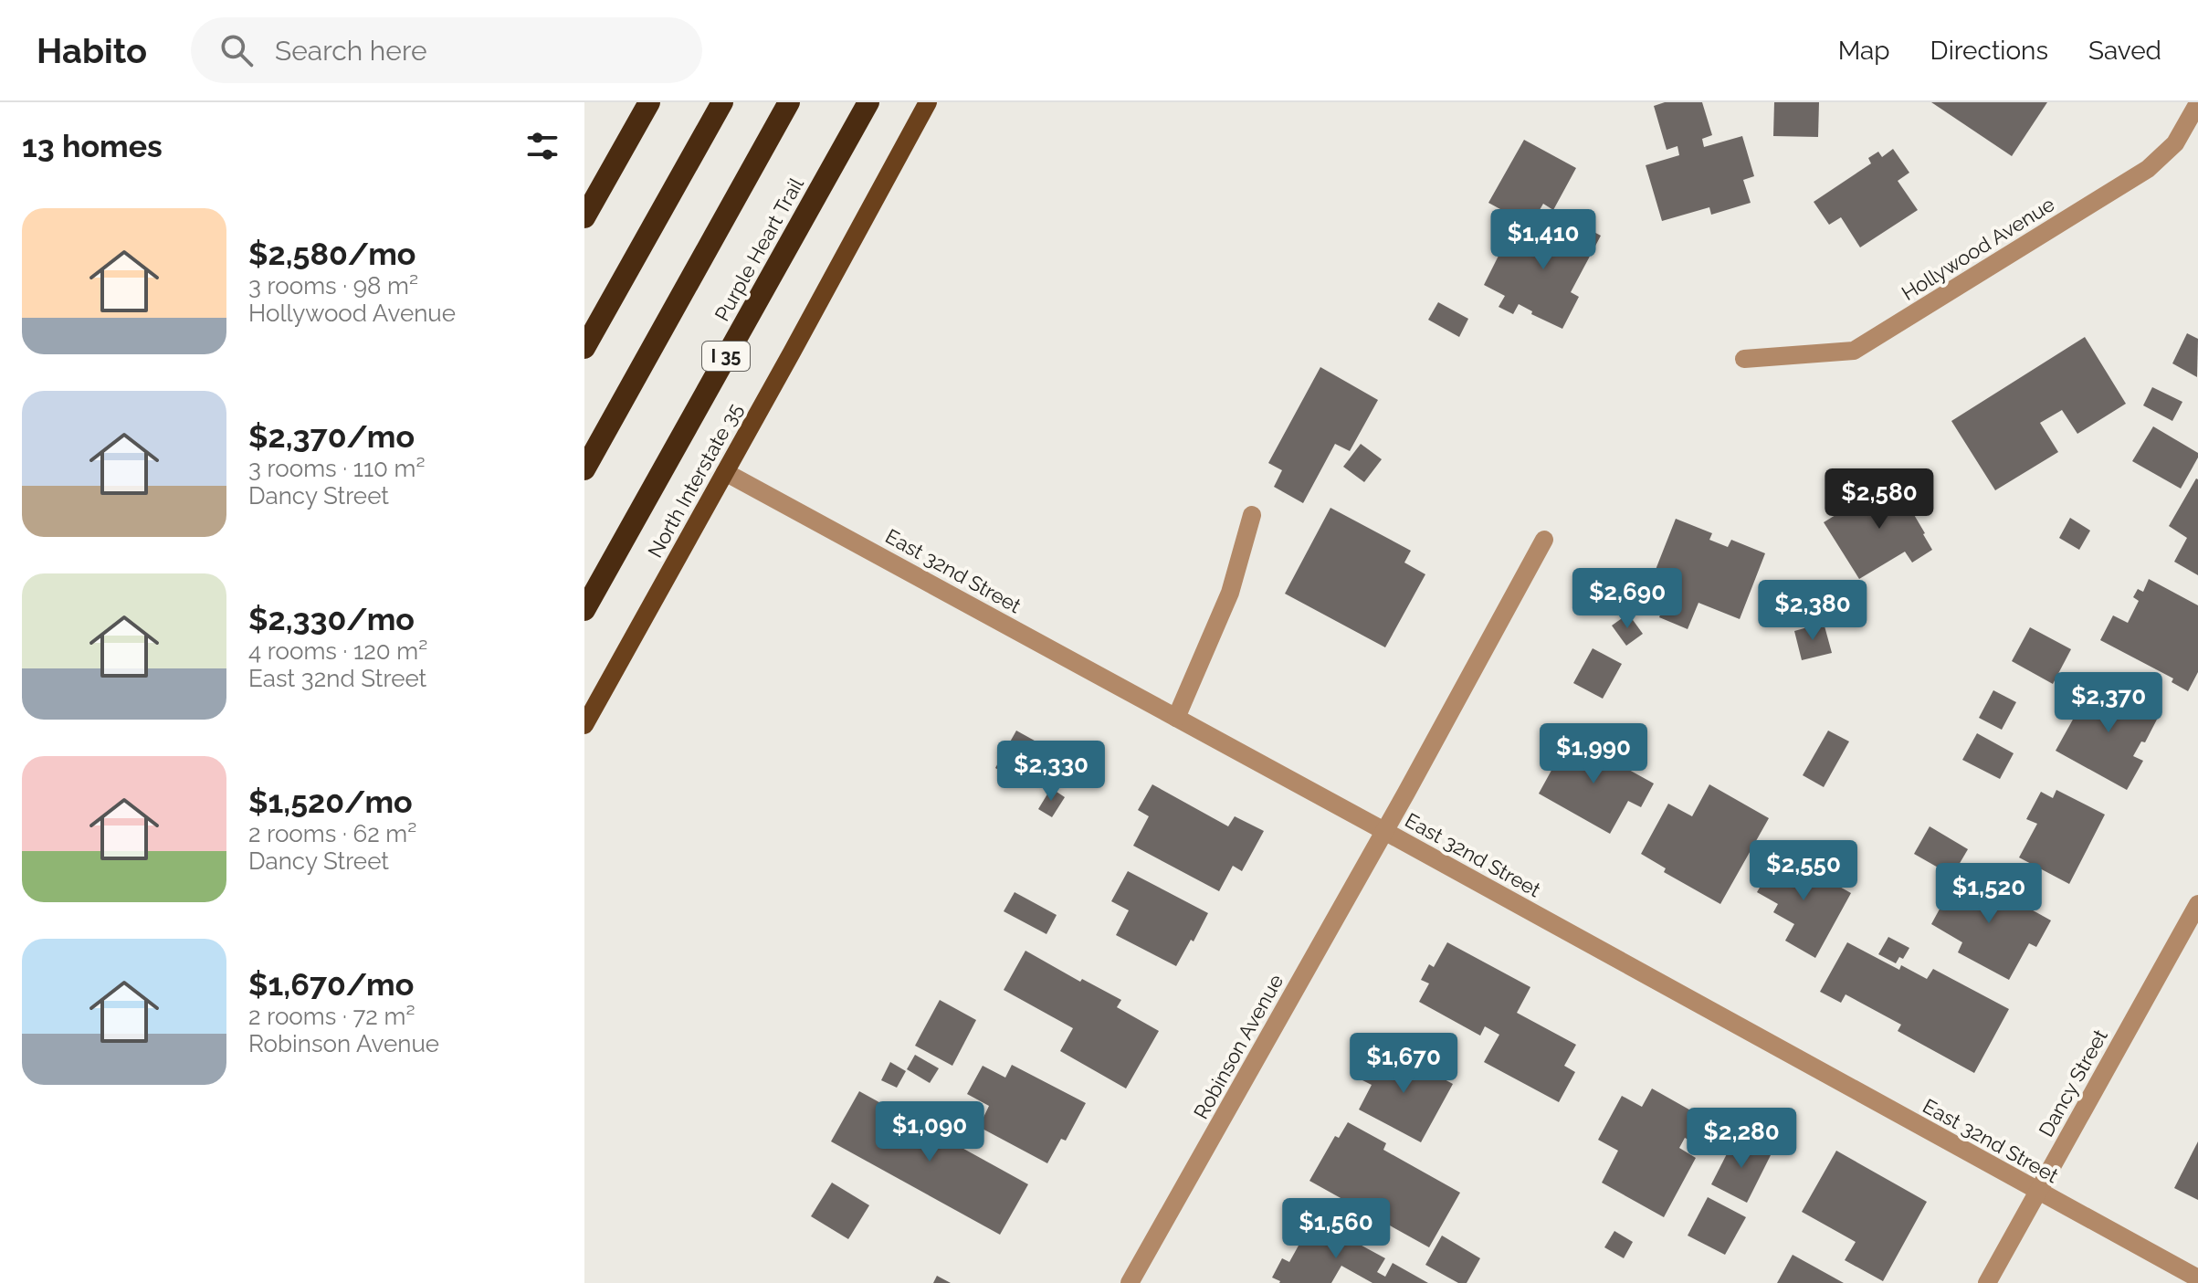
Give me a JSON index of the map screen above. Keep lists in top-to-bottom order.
{
  "streets": {
    "highway": ["Purple Heart Trail", "I 35"],
    "main road": ["North Interstate 35"],
    "street": [
      "Hollywood Avenue",
      "East 32nd Street",
      "Robinson Avenue",
      "Dancy Street"
    ]
  },
  "crossings": [
    ["North Interstate 35", "East 32nd Street"],
    ["East 32nd Street", "Robinson Avenue"],
    ["East 32nd Street", "Dancy Street"]
  ],
  "page": {
    "header": "Habito",
    "search": "Search here",
    "nav": ["Map", "Directions", "Saved"],
    "heading": "13 homes",
    "list": [
      {
        "name": "$2,580/mo",
        "note": "3 rooms · 98 m² · Hollywood Avenue"
      },
      {
        "name": "$2,370/mo",
        "note": "3 rooms · 110 m² · Dancy Street"
      },
      {
        "name": "$2,330/mo",
        "note": "4 rooms · 120 m² · East 32nd Street"
      },
      {
        "name": "$1,520/mo",
        "note": "2 rooms · 62 m² · Dancy Street"
      },
      {
        "name": "$1,670/mo",
        "note": "2 rooms · 72 m² · Robinson Avenue"
      }
    ],
    "price": [
      "$1,410",
      "$2,580",
      "$2,690",
      "$2,380",
      "$2,370",
      "$1,990",
      "$2,330",
      "$2,550",
      "$1,520",
      "$1,670",
      "$1,090",
      "$2,280",
      "$1,560"
    ]
  }
}
